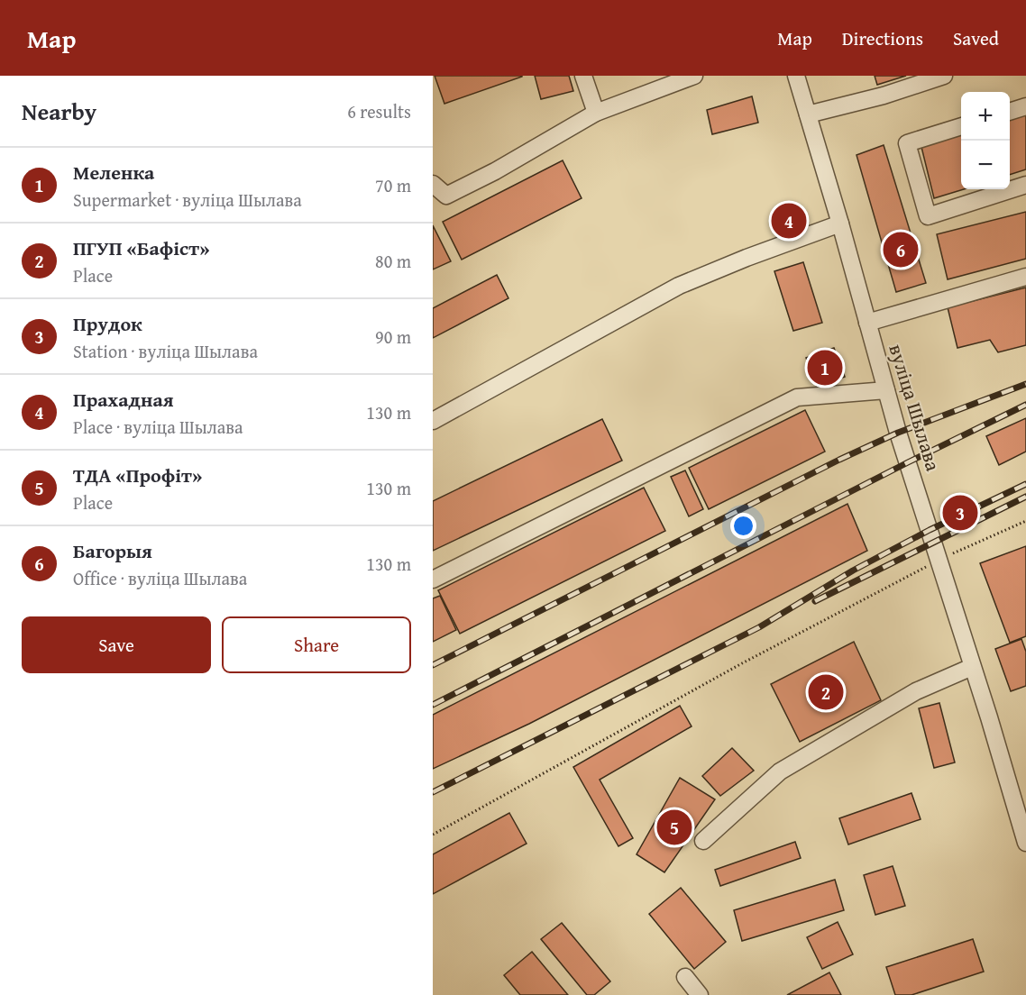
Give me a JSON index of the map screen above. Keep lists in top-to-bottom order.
{
  "streets": {
    "street": ["вуліца Шылава"]
  },
  "page": {
    "header": "Map",
    "nav": ["Map", "Directions", "Saved"],
    "heading": ["Nearby", "6 results"],
    "map_buttons": ["+", "−"],
    "list": [
      {
        "mark": "1",
        "name": "Меленка",
        "note": "Supermarket · вуліца Шылава",
        "value": "70 m"
      },
      {
        "mark": "2",
        "name": "ПГУП «Бафіст»",
        "note": "Place",
        "value": "80 m"
      },
      {
        "mark": "3",
        "name": "Прудок",
        "note": "Station · вуліца Шылава",
        "value": "90 m"
      },
      {
        "mark": "4",
        "name": "Прахадная",
        "note": "Place · вуліца Шылава",
        "value": "130 m"
      },
      {
        "mark": "5",
        "name": "ТДА «Профіт»",
        "note": "Place",
        "value": "130 m"
      },
      {
        "mark": "6",
        "name": "Багорыя",
        "note": "Office · вуліца Шылава",
        "value": "130 m"
      }
    ],
    "pins": [
      "4",
      "6",
      "1",
      "3",
      "2",
      "5"
    ],
    "buttons": ["Save", "Share"]
  }
}
